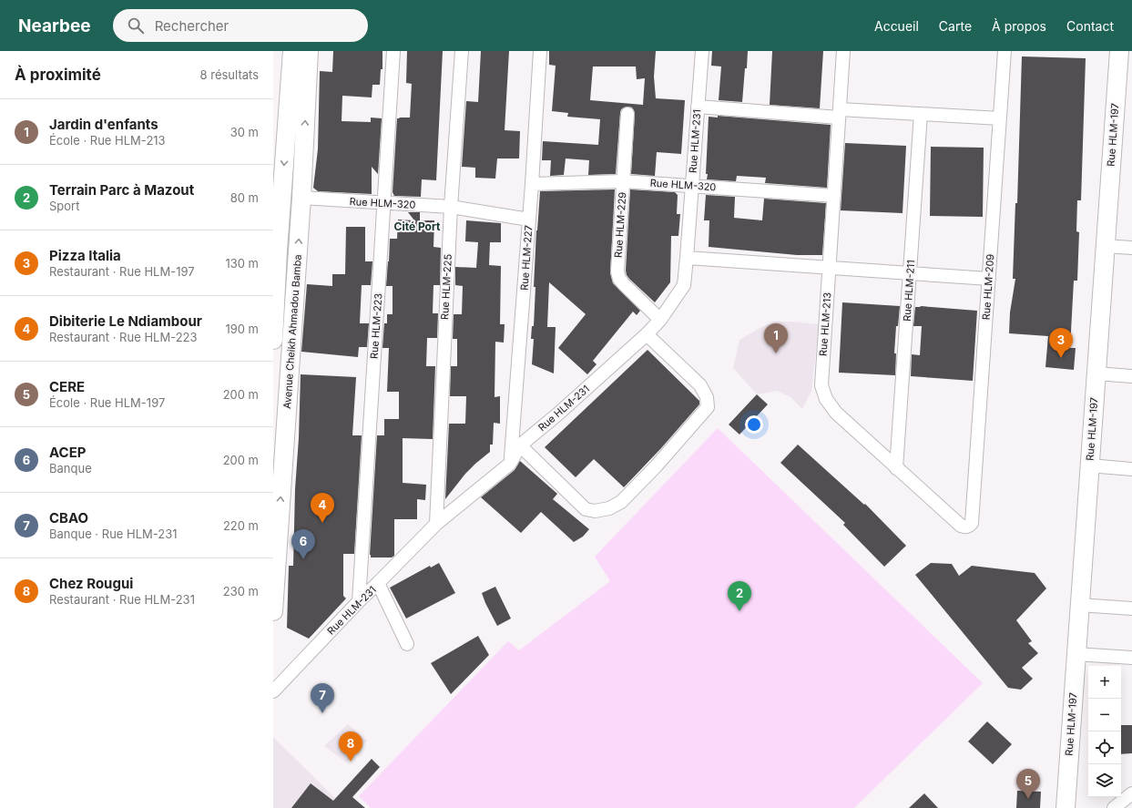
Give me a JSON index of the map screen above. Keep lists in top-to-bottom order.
{
  "streets": {
    "street": [
      "Rue HLM-197",
      "Rue HLM-231",
      "Rue HLM-320",
      "Rue HLM-229",
      "Rue HLM-227",
      "Rue HLM-225",
      "Rue HLM-209",
      "Rue HLM-211",
      "Rue HLM-213",
      "Rue HLM-223",
      "Avenue Cheikh Ahmadou Bamba"
    ]
  },
  "crossings": [
    ["Rue HLM-231", "Rue HLM-320"],
    ["Rue HLM-231", "Rue HLM-229"],
    ["Rue HLM-231", "Rue HLM-227"],
    ["Rue HLM-231", "Rue HLM-225"],
    ["Rue HLM-231", "Rue HLM-223"],
    ["Rue HLM-320", "Rue HLM-229"],
    ["Rue HLM-320", "Rue HLM-227"],
    ["Rue HLM-320", "Rue HLM-225"],
    ["Rue HLM-320", "Rue HLM-213"],
    ["Rue HLM-320", "Rue HLM-223"],
    ["Rue HLM-320", "Avenue Cheikh Ahmadou Bamba"],
    ["Rue HLM-209", "Rue HLM-213"],
    ["Rue HLM-211", "Rue HLM-213"]
  ],
  "districts": ["Cité Port"],
  "page": {
    "header": "Nearbee",
    "search": "Rechercher",
    "nav": [
      "Accueil",
      "Carte",
      "À propos",
      "Contact"
    ],
    "heading": ["À proximité", "8 résultats"],
    "list": [
      {
        "mark": "1",
        "name": "Jardin d'enfants",
        "note": "École · Rue HLM-213",
        "value": "30 m"
      },
      {
        "mark": "2",
        "name": "Terrain Parc à Mazout",
        "note": "Sport",
        "value": "80 m"
      },
      {
        "mark": "3",
        "name": "Pizza Italia",
        "note": "Restaurant · Rue HLM-197",
        "value": "130 m"
      },
      {
        "mark": "4",
        "name": "Dibiterie Le Ndiambour",
        "note": "Restaurant · Rue HLM-223",
        "value": "190 m"
      },
      {
        "mark": "5",
        "name": "CERE",
        "note": "École · Rue HLM-197",
        "value": "200 m"
      },
      {
        "mark": "6",
        "name": "ACEP",
        "note": "Banque",
        "value": "200 m"
      },
      {
        "mark": "7",
        "name": "CBAO",
        "note": "Banque · Rue HLM-231",
        "value": "220 m"
      },
      {
        "mark": "8",
        "name": "Chez Rougui",
        "note": "Restaurant · Rue HLM-231",
        "value": "230 m"
      }
    ],
    "pins": [
      "1",
      "3",
      "4",
      "6",
      "2",
      "7",
      "8",
      "5"
    ],
    "map_buttons": ["+", "−"]
  }
}
